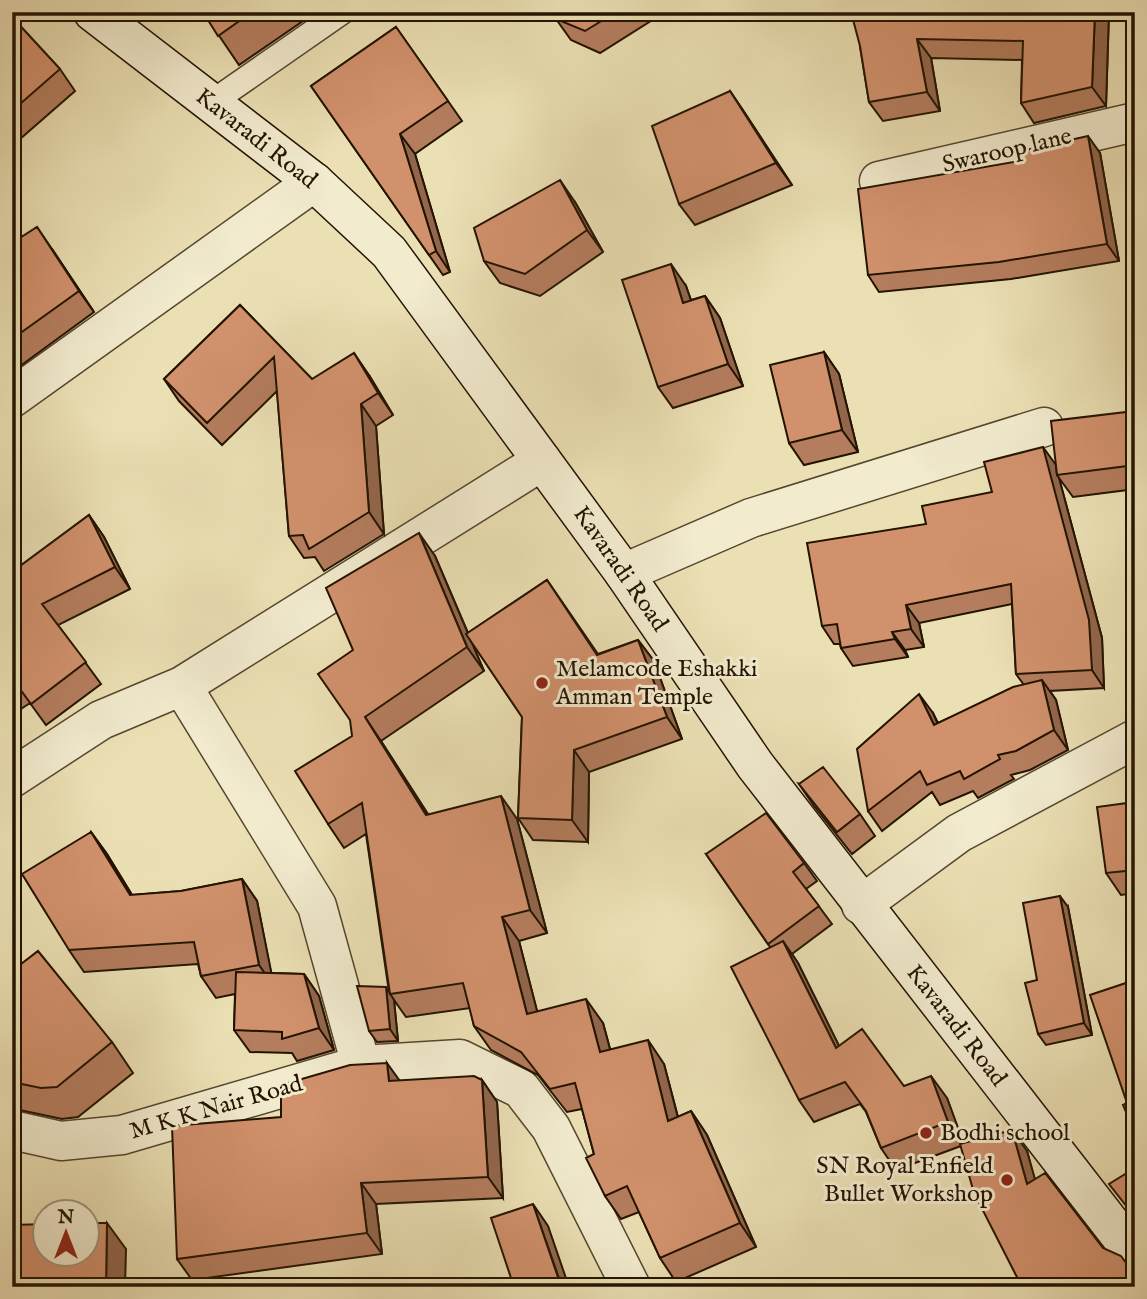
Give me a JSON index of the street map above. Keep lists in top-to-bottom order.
{
  "streets": {
    "street": ["Kavaradi Road", "Swaroop lane", "M K K Nair Road"]
  },
  "places": ["Melamcode Eshakki Amman Temple", "Bodhi school", "SN Royal Enfield Bullet Workshop"],
  "north": "top"
}
